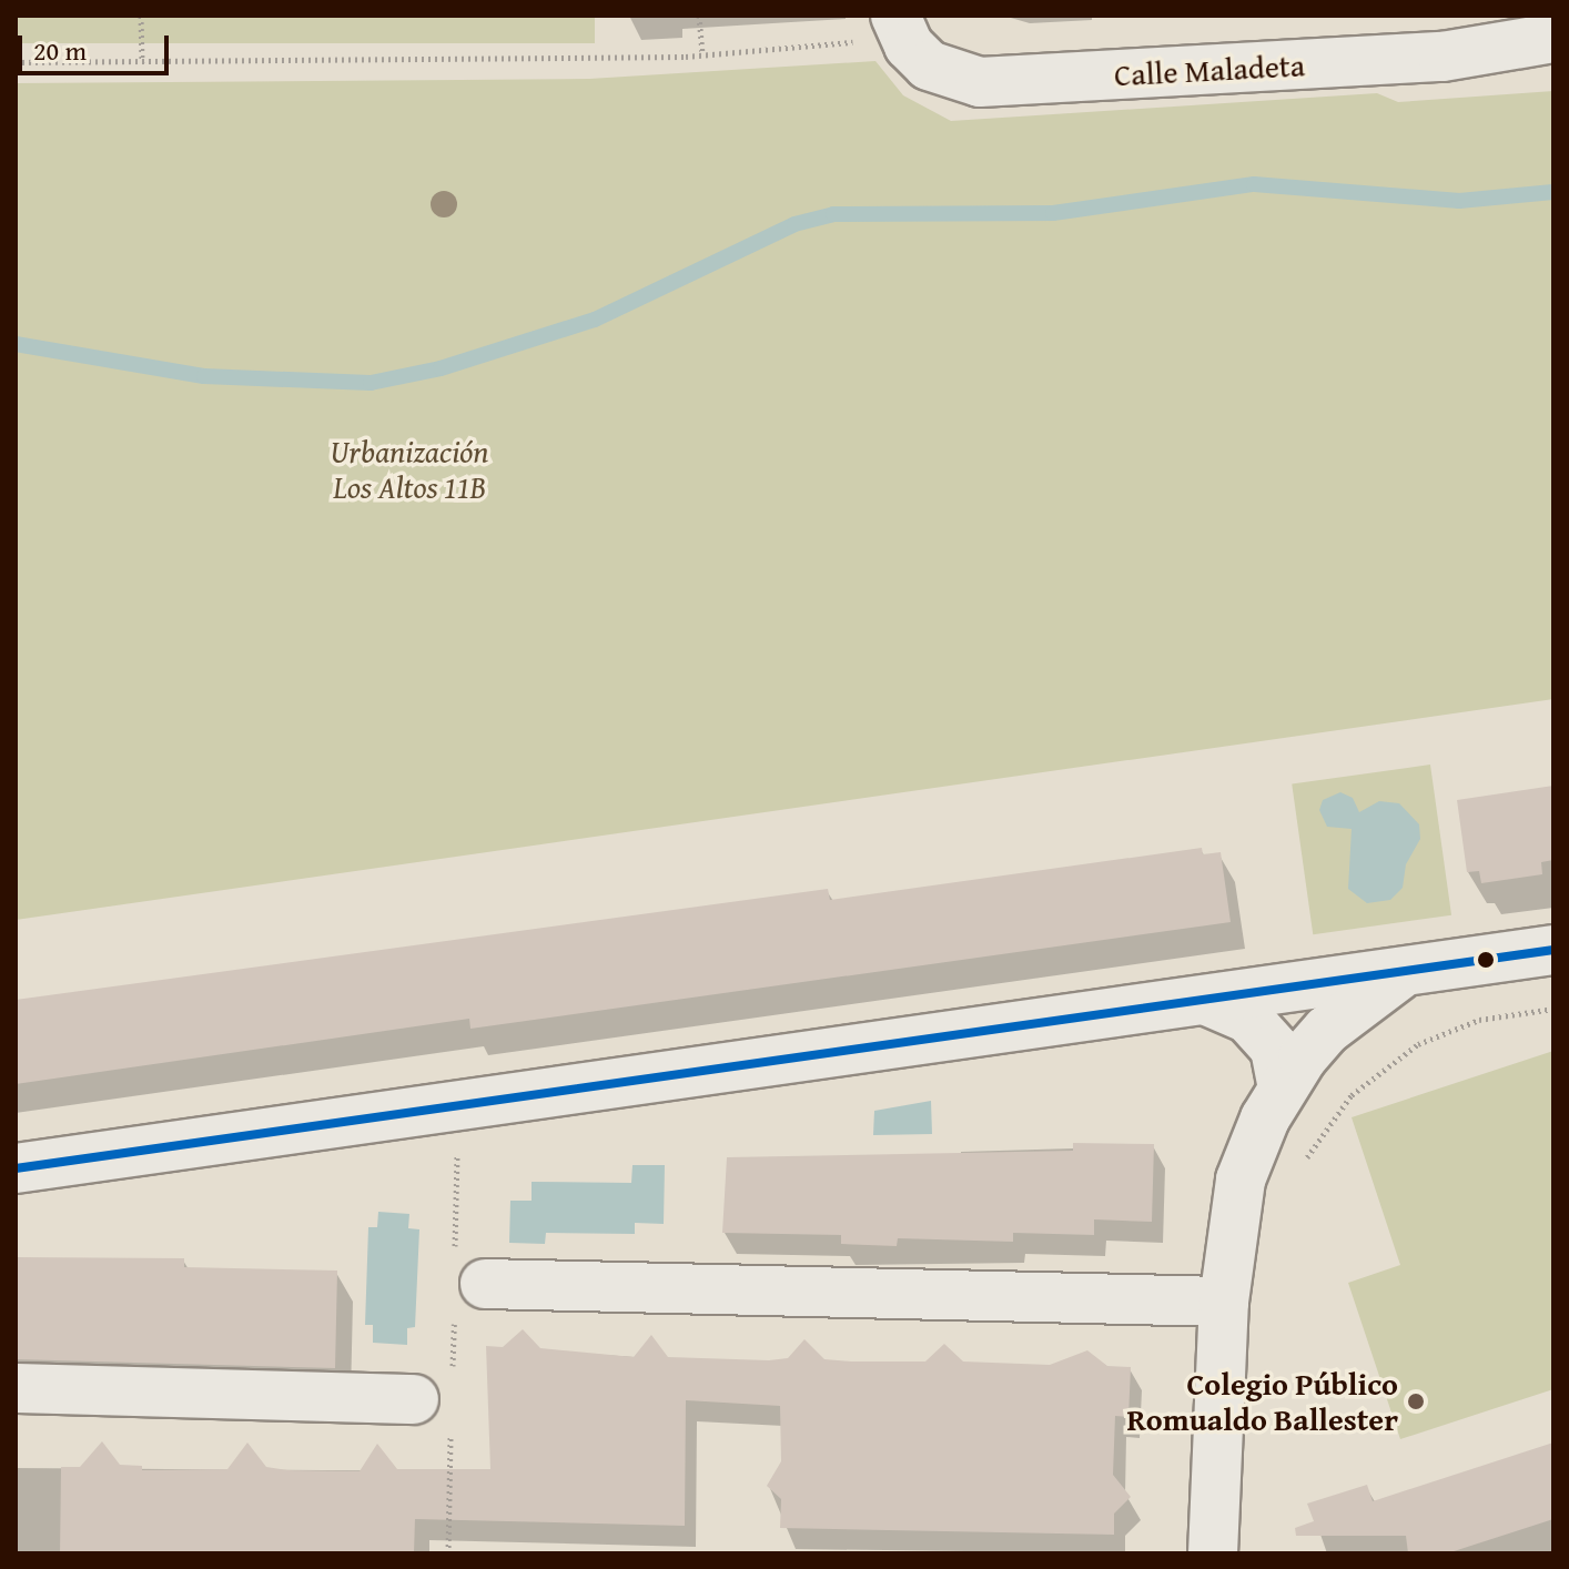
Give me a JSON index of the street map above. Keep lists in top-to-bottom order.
{
  "streets": {
    "street": ["Calle Maladeta"]
  },
  "parks": ["Urbanización Los Altos 11B"],
  "places": ["Colegio Público Romualdo Ballester"],
  "scale_bar": "20 m"
}
